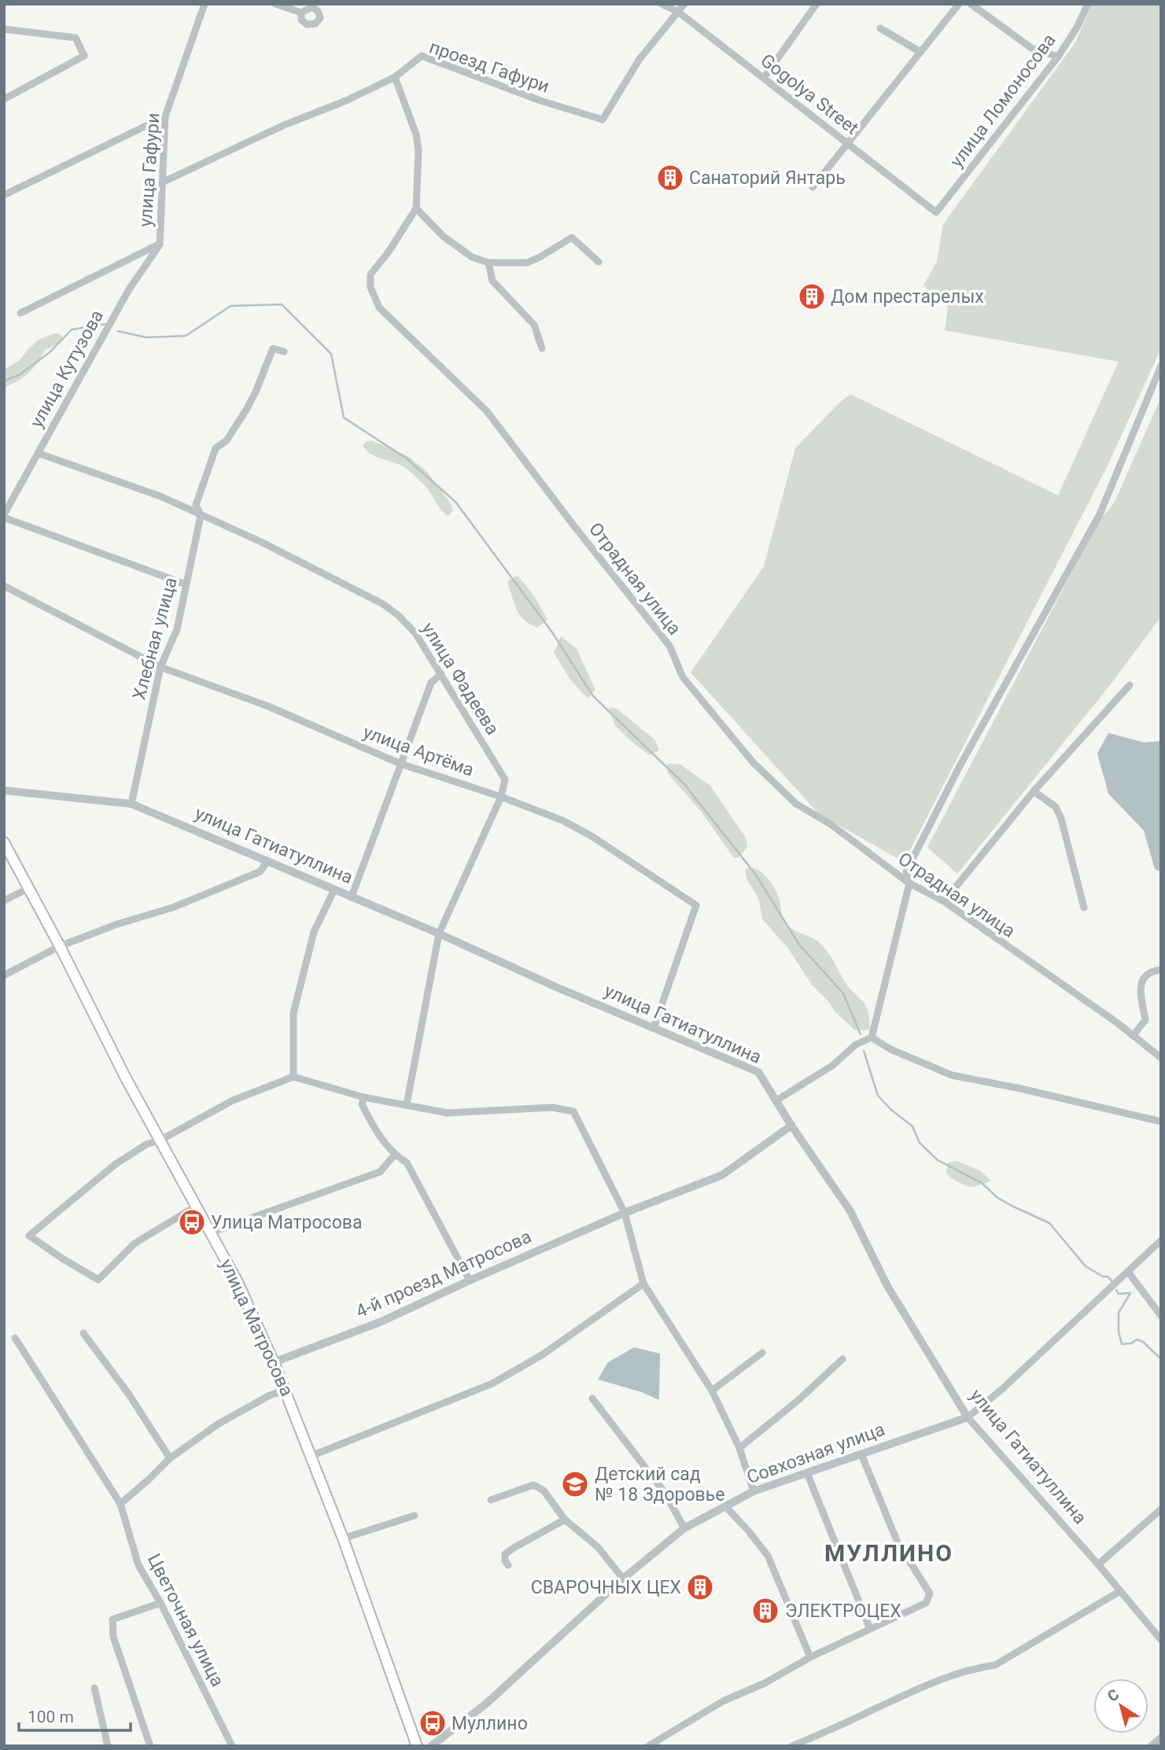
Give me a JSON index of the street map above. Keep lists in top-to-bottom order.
{
  "streets": {
    "main road": ["улица Матросова"],
    "street": [
      "проезд Гафури",
      "Gogolya Street",
      "улица Ломоносова",
      "улица Гафури",
      "улица Кутузова",
      "Отрадная улица",
      "Хлебная улица",
      "улица Фадеева",
      "улица Артёма",
      "улица Гатиатуллина",
      "4-й проезд Матросова",
      "Совхозная улица",
      "Цветочная улица"
    ]
  },
  "crossings": [
    ["проезд Гафури", "Gogolya Street"],
    ["проезд Гафури", "улица Гафури"],
    ["Gogolya Street", "улица Ломоносова"],
    ["улица Гафури", "улица Кутузова"],
    ["улица Кутузова", "Хлебная улица"],
    ["улица Кутузова", "улица Фадеева"],
    ["Хлебная улица", "улица Фадеева"],
    ["Хлебная улица", "улица Артёма"],
    ["Хлебная улица", "улица Гатиатуллина"],
    ["улица Фадеева", "улица Артёма"],
    ["улица Фадеева", "улица Гатиатуллина"],
    ["улица Артёма", "улица Гатиатуллина"],
    ["улица Гатиатуллина", "4-й проезд Матросова"],
    ["улица Гатиатуллина", "Совхозная улица"],
    ["4-й проезд Матросова", "улица Матросова"]
  ],
  "districts": ["МУЛЛИНО"],
  "places": {
    "building": [
      "Санаторий Янтарь",
      "Дом престарелых",
      "СВАРОЧНЫХ ЦЕХ",
      "ЭЛЕКТРОЦЕХ"
    ],
    "bus stop": ["Улица Матросова", "Муллино"],
    "school or university": ["Детский сад № 18 Здоровье"]
  },
  "scale_bar": "100 m",
  "north": "top left"
}
